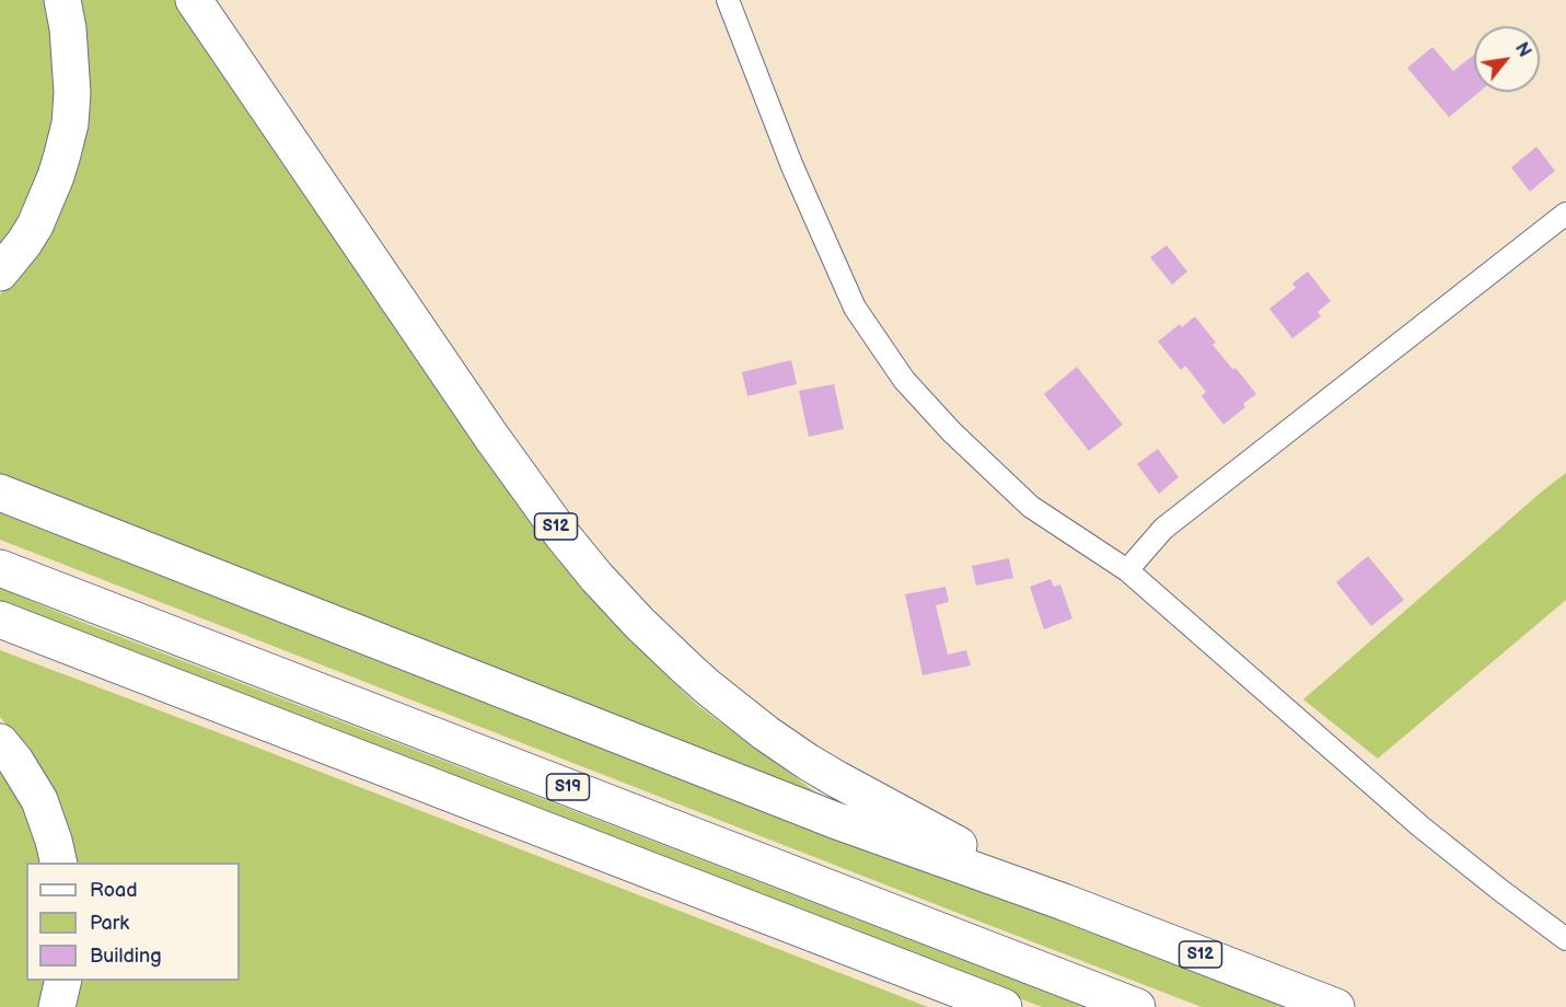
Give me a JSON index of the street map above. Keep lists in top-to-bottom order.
{
  "streets": {
    "highway": ["S12", "S19"]
  },
  "legend": ["Road", "Park", "Building"],
  "north": "top right"
}
